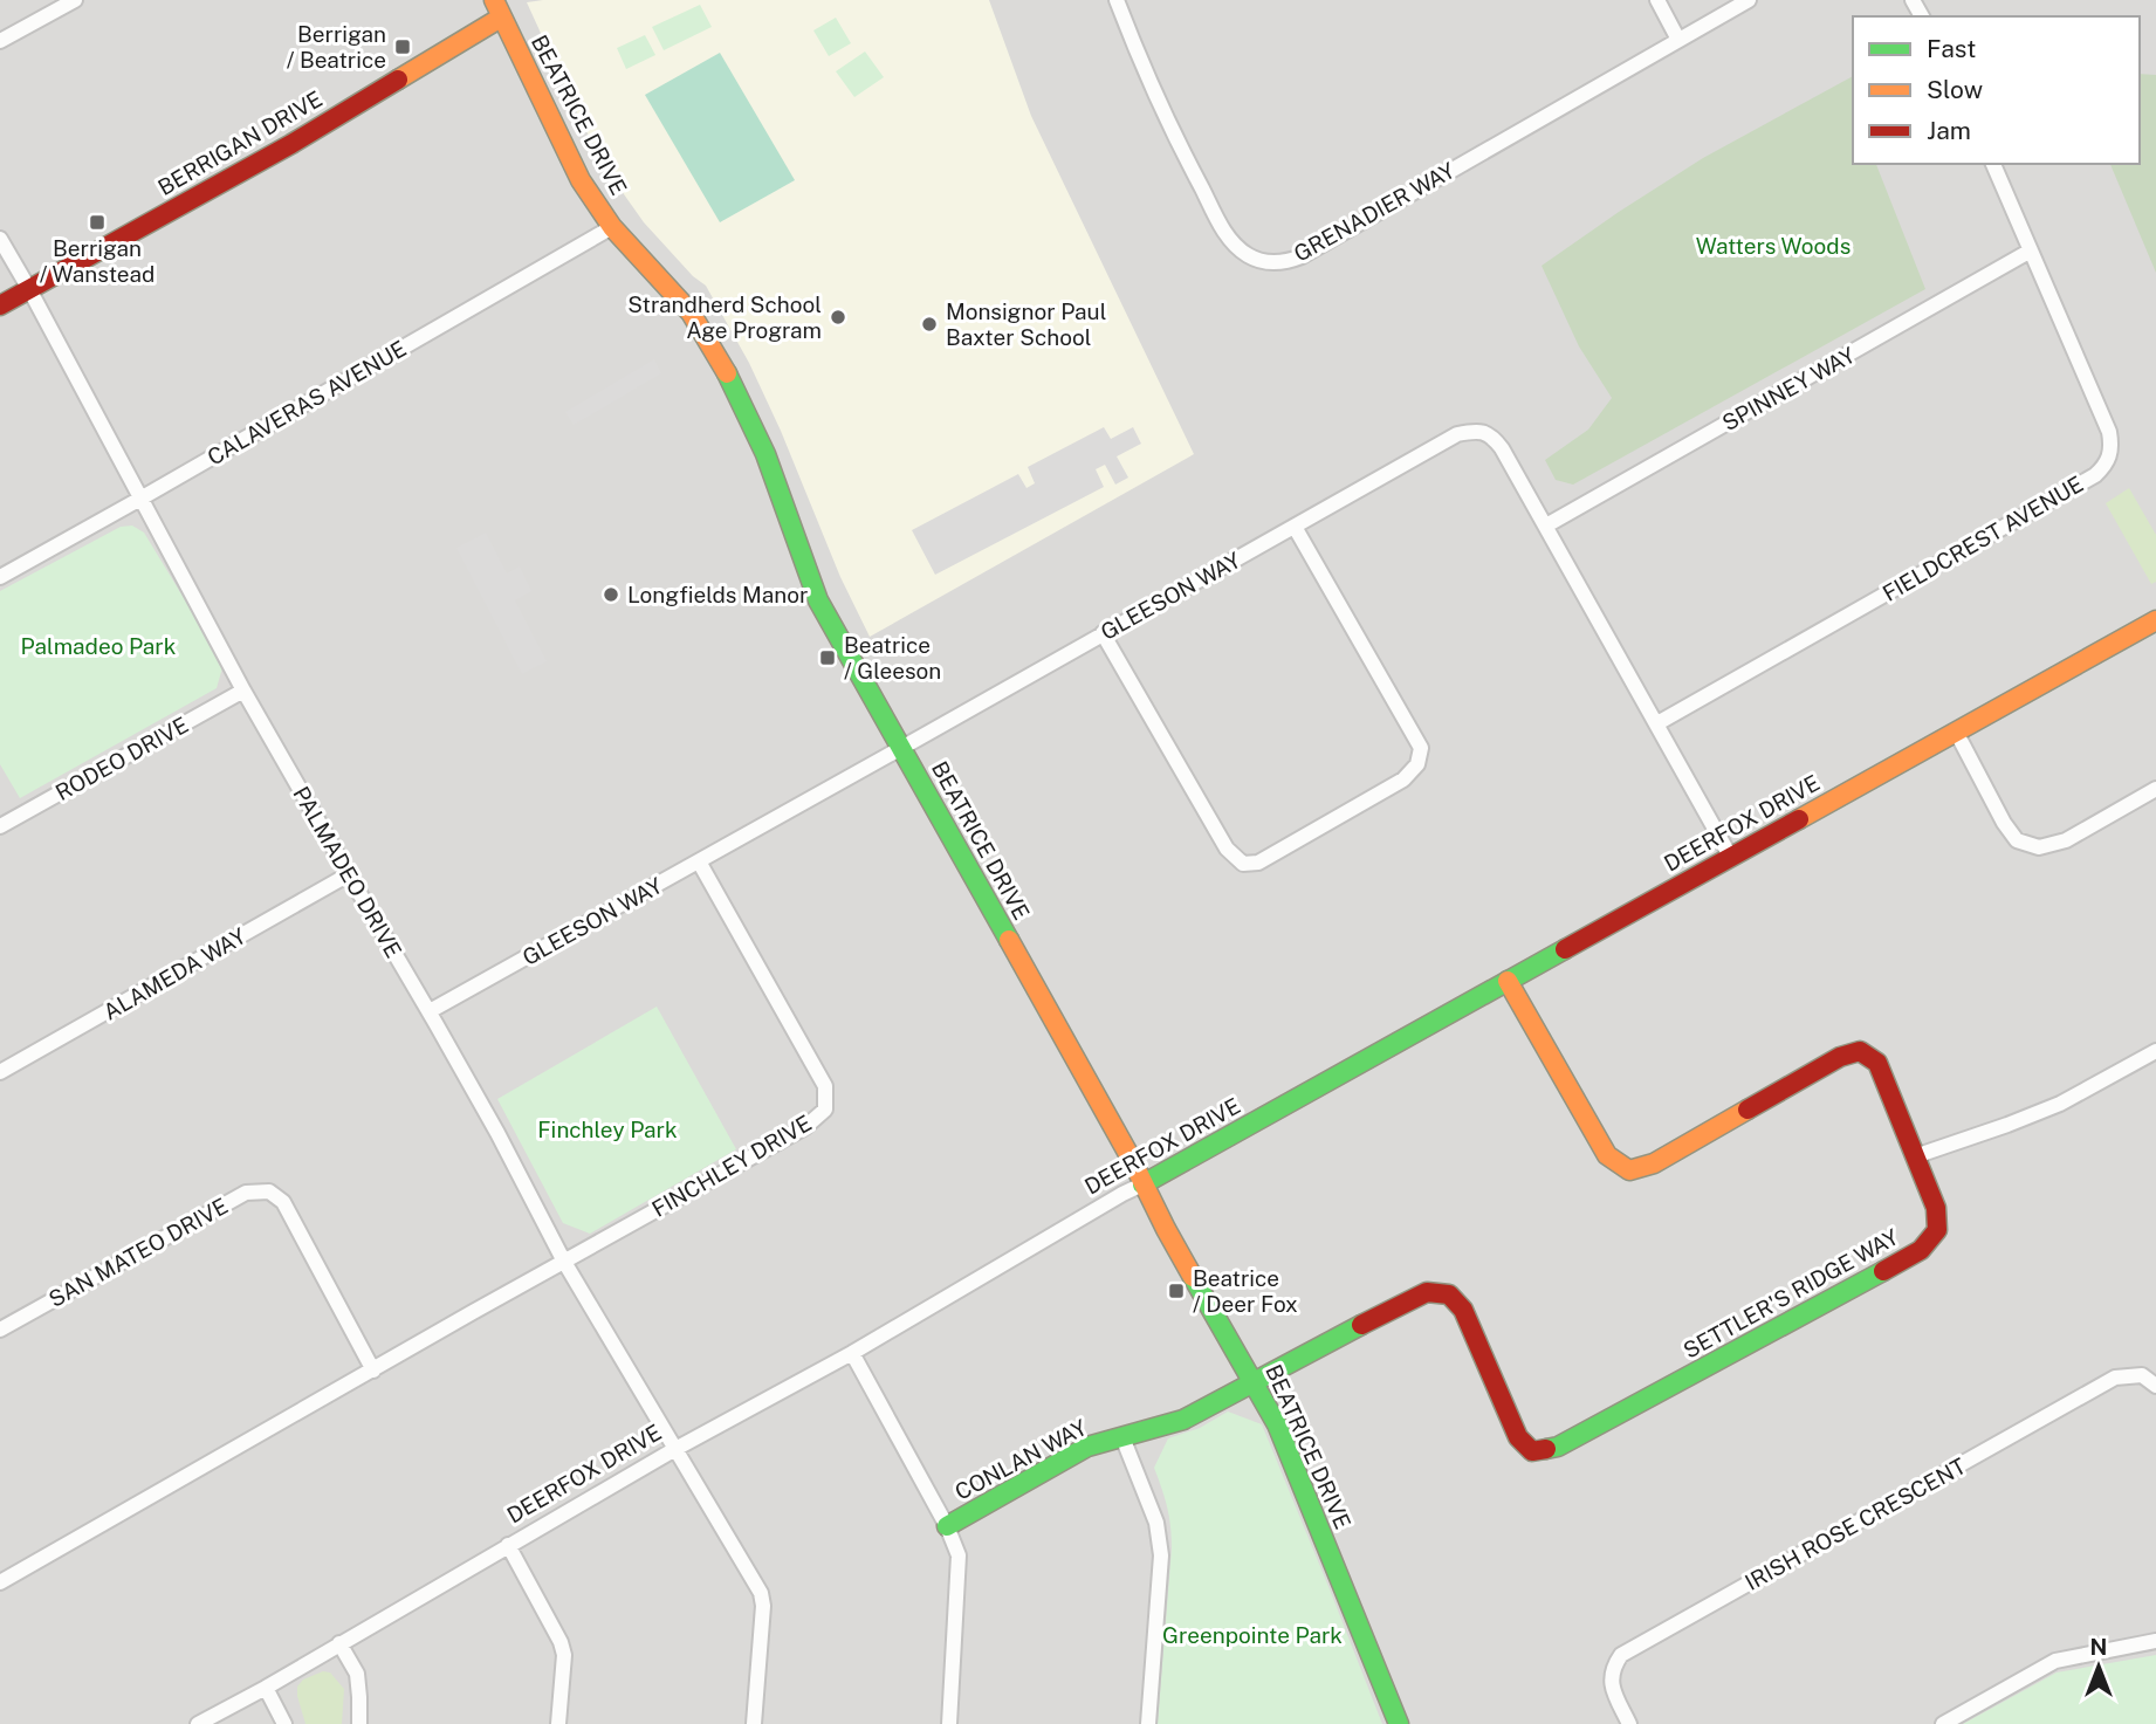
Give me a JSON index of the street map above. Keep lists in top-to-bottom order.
{
  "streets": {
    "street": [
      "BEATRICE DRIVE",
      "BERRIGAN DRIVE",
      "GRENADIER WAY",
      "SPINNEY WAY",
      "CALAVERAS AVENUE",
      "FIELDCREST AVENUE",
      "GLEESON WAY",
      "RODEO DRIVE",
      "DEERFOX DRIVE",
      "PALMADEO DRIVE",
      "ALAMEDA WAY",
      "FINCHLEY DRIVE",
      "SAN MATEO DRIVE",
      "SETTLER'S RIDGE WAY",
      "CONLAN WAY",
      "IRISH ROSE CRESCENT"
    ]
  },
  "crossings": [
    ["BEATRICE DRIVE", "BERRIGAN DRIVE"],
    ["BEATRICE DRIVE", "CALAVERAS AVENUE"],
    ["BEATRICE DRIVE", "GLEESON WAY"],
    ["BEATRICE DRIVE", "DEERFOX DRIVE"],
    ["BEATRICE DRIVE", "SETTLER'S RIDGE WAY"],
    ["BEATRICE DRIVE", "CONLAN WAY"],
    ["BERRIGAN DRIVE", "PALMADEO DRIVE"],
    ["SPINNEY WAY", "FIELDCREST AVENUE"],
    ["SPINNEY WAY", "GLEESON WAY"],
    ["CALAVERAS AVENUE", "PALMADEO DRIVE"],
    ["FIELDCREST AVENUE", "GLEESON WAY"],
    ["GLEESON WAY", "DEERFOX DRIVE"],
    ["GLEESON WAY", "PALMADEO DRIVE"],
    ["GLEESON WAY", "FINCHLEY DRIVE"],
    ["RODEO DRIVE", "PALMADEO DRIVE"],
    ["DEERFOX DRIVE", "PALMADEO DRIVE"],
    ["DEERFOX DRIVE", "SETTLER'S RIDGE WAY"],
    ["PALMADEO DRIVE", "ALAMEDA WAY"],
    ["PALMADEO DRIVE", "FINCHLEY DRIVE"],
    ["SETTLER'S RIDGE WAY", "CONLAN WAY"]
  ],
  "parks": [
    "Watters Woods",
    "Palmadeo Park",
    "Finchley Park",
    "Greenpointe Park"
  ],
  "places": {
    "transit": [
      "Berrigan / Beatrice",
      "Berrigan / Wanstead",
      "Beatrice / Gleeson",
      "Beatrice / Deer Fox"
    ],
    "other": ["Strandherd School Age Program", "Monsignor Paul Baxter School", "Longfields Manor"]
  },
  "legend": ["Fast", "Slow", "Jam"],
  "north": "top"
}
